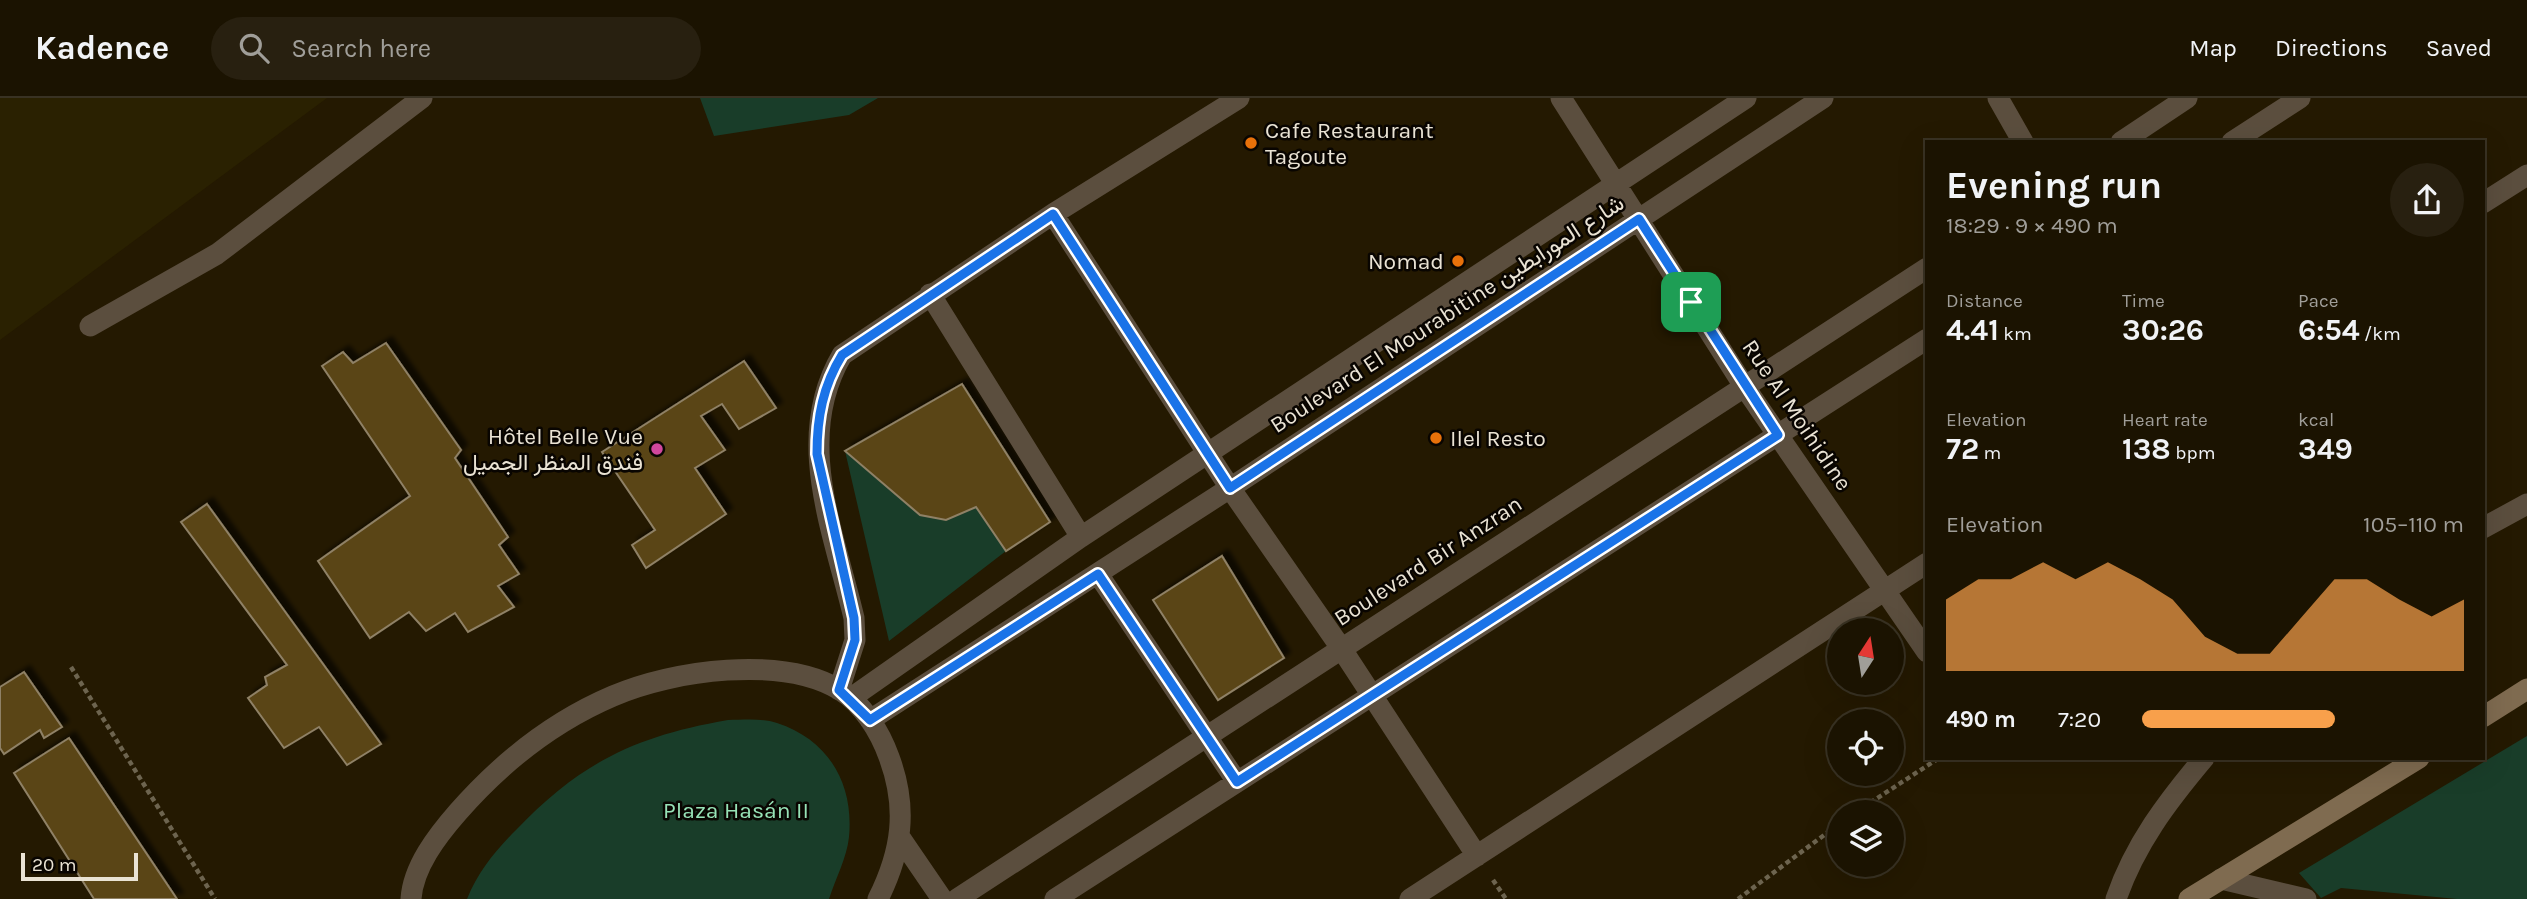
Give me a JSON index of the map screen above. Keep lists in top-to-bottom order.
{
  "streets": {
    "street": ["Boulevard El Mourabitine شارع المورابطين", "Rue Al Moihidine", "Boulevard Bir Anzran"]
  },
  "crossings": [
    ["Boulevard El Mourabitine شارع المورابطين", "Rue Al Moihidine"],
    ["Rue Al Moihidine", "Boulevard Bir Anzran"]
  ],
  "parks": ["Plaza Hasán II"],
  "places": [
    "Cafe Restaurant Tagoute",
    "Nomad",
    "Ilel Resto",
    "Hôtel Belle Vue فندق المنظر الجميل"
  ],
  "scale_bar": "20 m",
  "north": "top",
  "page": {
    "header": "Kadence",
    "search": "Search here",
    "nav": ["Map", "Directions", "Saved"],
    "heading": ["Evening run", "18:29 · 9 × 490 m"],
    "stats": [
      ["Distance", "4.41 km"],
      ["Time", "30:26"],
      ["Pace", "6:54 /km"],
      ["Elevation", "72 m"],
      ["Heart rate", "138 bpm"],
      ["kcal", "349"]
    ],
    "chart": ["Elevation", "105–110 m"],
    "list": [
      {
        "name": "490 m",
        "note": "7:20"
      }
    ],
    "scale": "20 m"
  }
}
